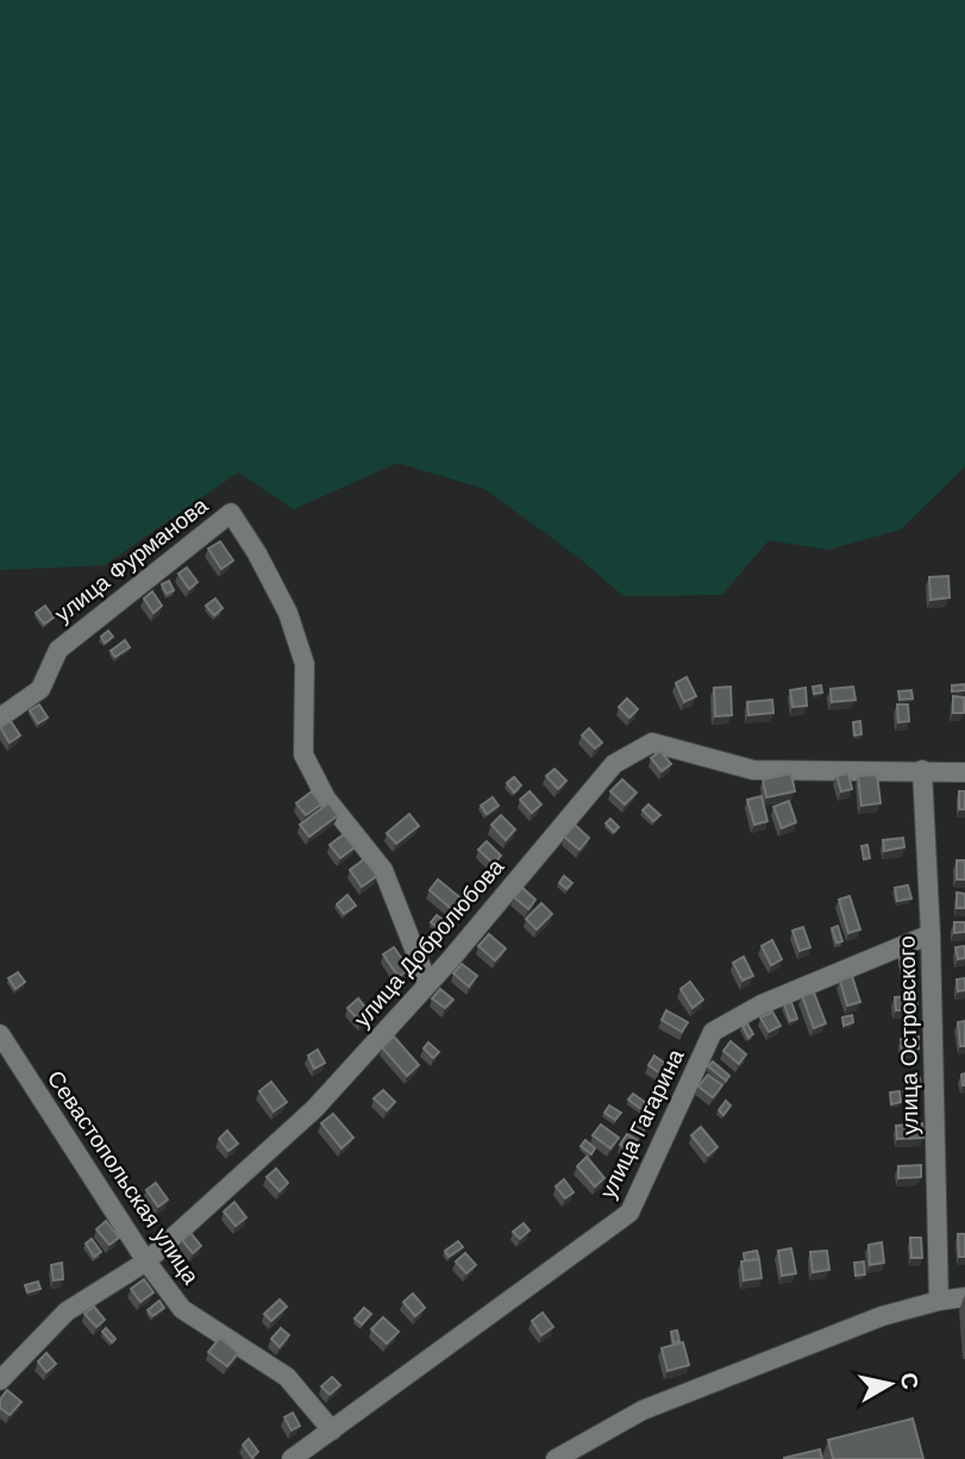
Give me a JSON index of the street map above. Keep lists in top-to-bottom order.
{
  "streets": {
    "street": [
      "улица Фурманова",
      "улица Добролюбова",
      "улица Островского",
      "улица Гагарина",
      "Севастопольская улица"
    ]
  },
  "crossings": [
    ["улица Фурманова", "улица Добролюбова"],
    ["улица Добролюбова", "улица Островского"],
    ["улица Добролюбова", "Севастопольская улица"],
    ["улица Островского", "улица Гагарина"],
    ["улица Гагарина", "Севастопольская улица"]
  ],
  "north": "right"
}
